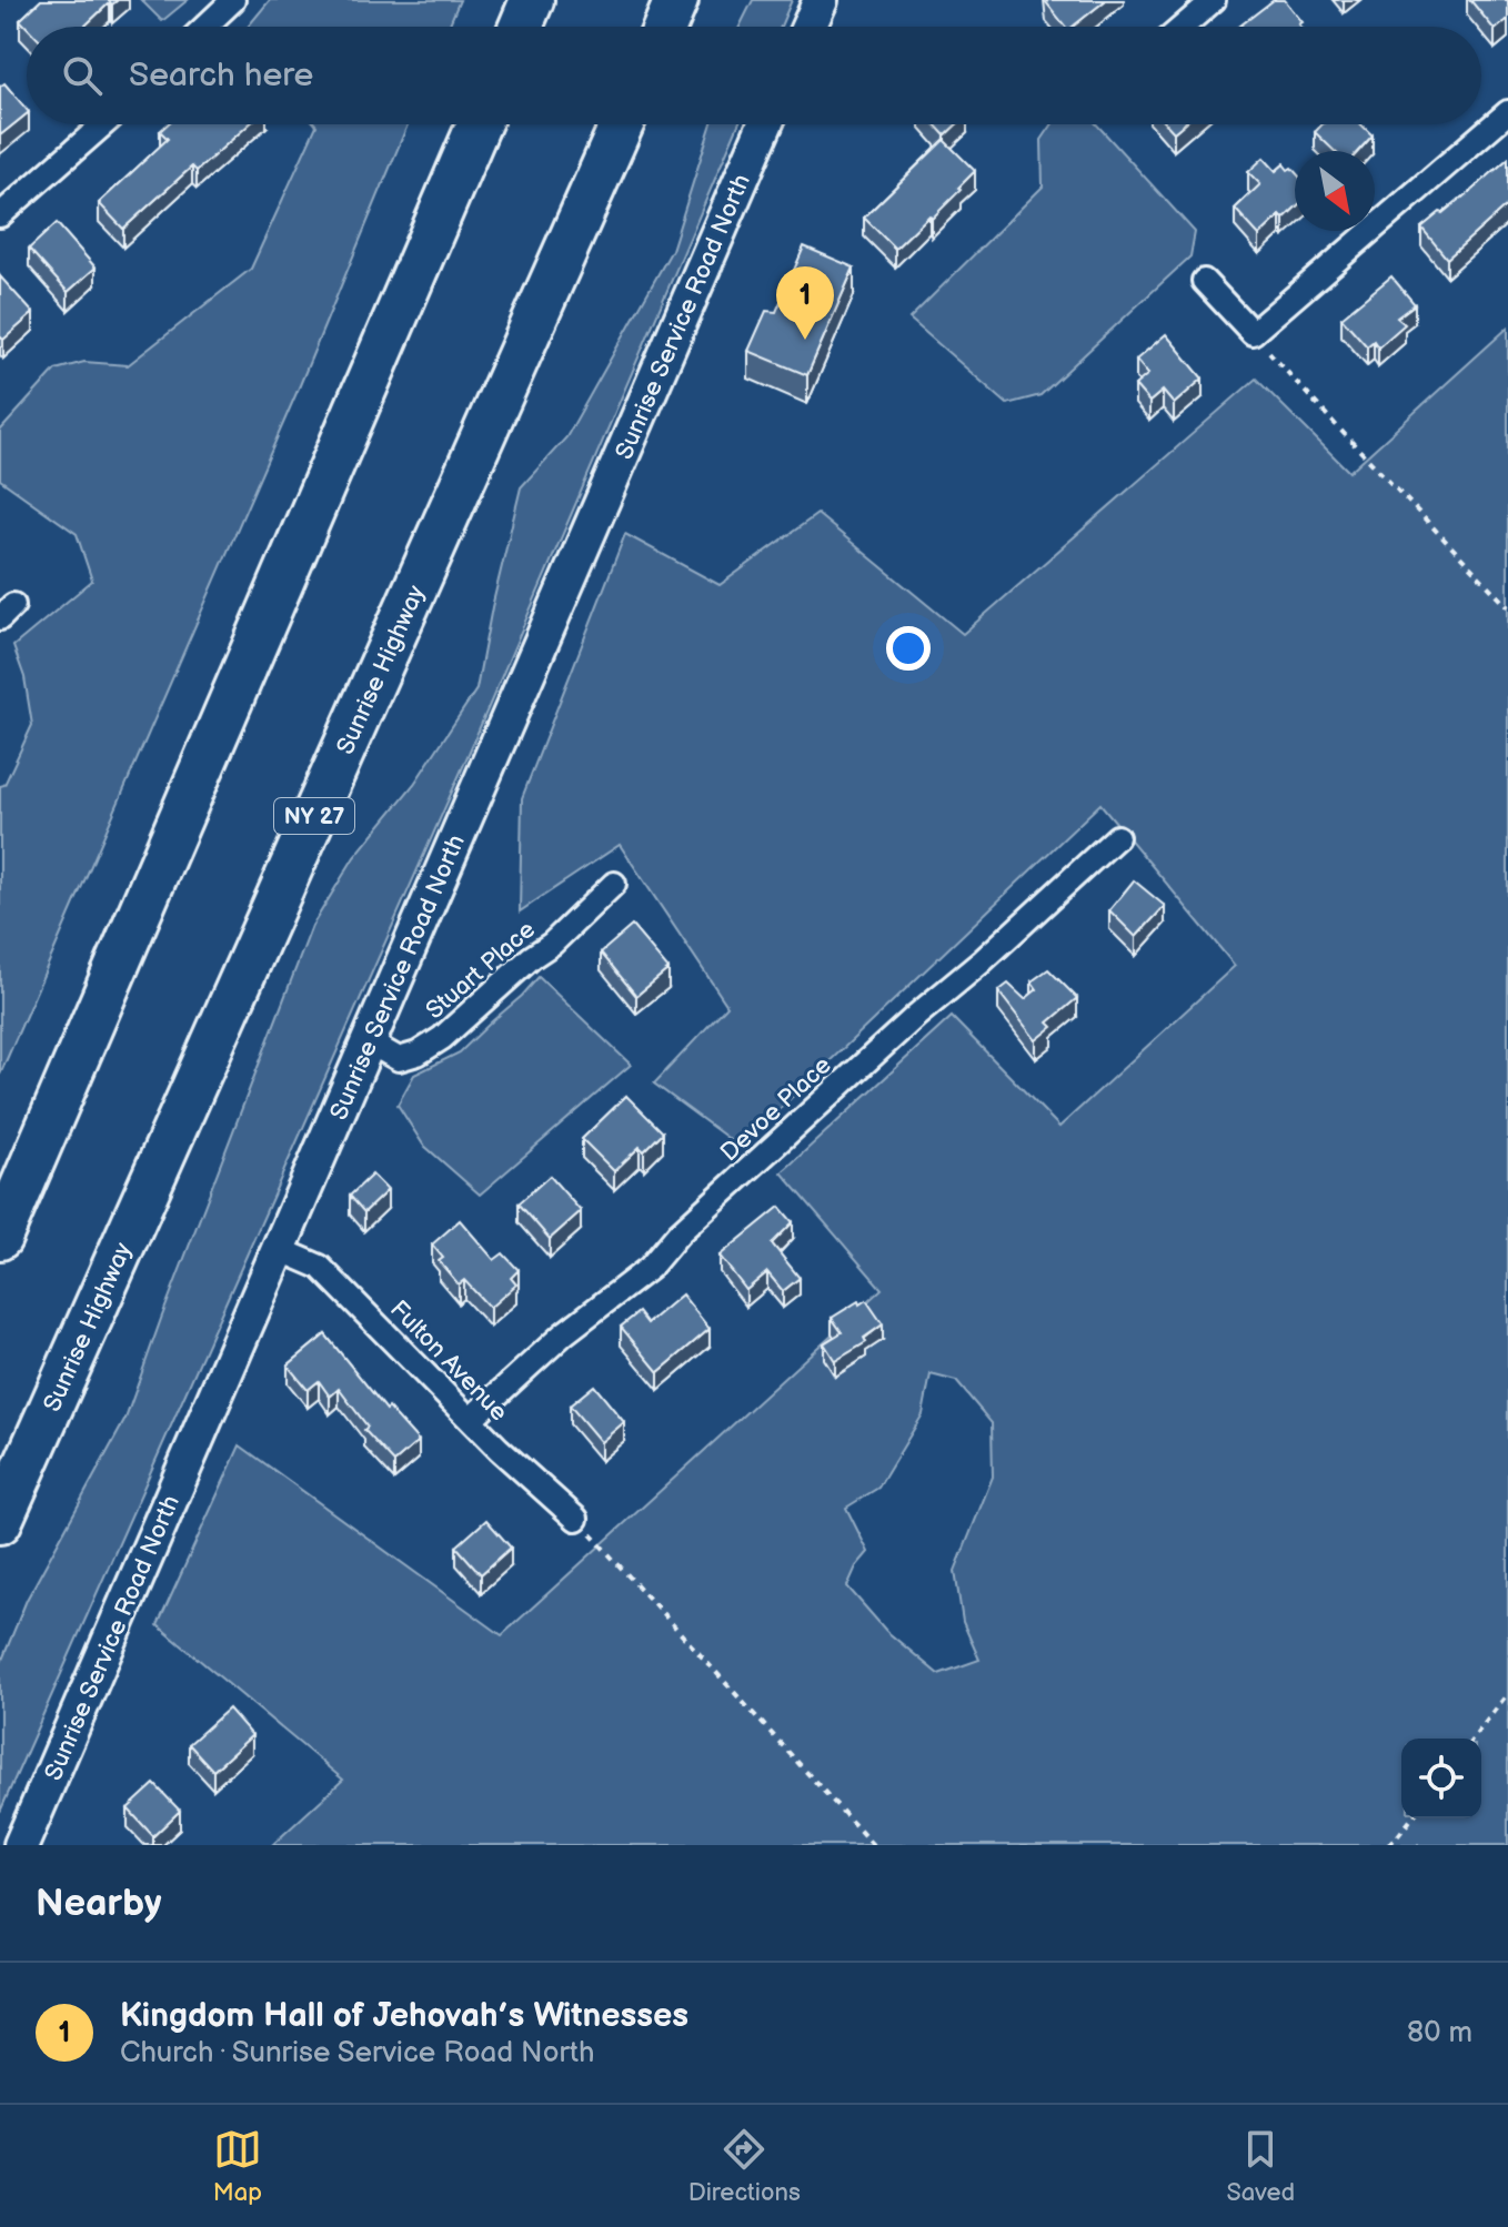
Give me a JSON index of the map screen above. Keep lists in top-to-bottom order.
{
  "streets": {
    "highway": ["Sunrise Highway", "NY 27"],
    "street": [
      "Sunrise Service Road North",
      "Stuart Place",
      "Devoe Place",
      "Fulton Avenue"
    ]
  },
  "crossings": [
    ["Sunrise Service Road North", "Stuart Place"],
    ["Sunrise Service Road North", "Fulton Avenue"],
    ["Devoe Place", "Fulton Avenue"]
  ],
  "north": "bottom right",
  "page": {
    "search": "Search here",
    "pins": "1",
    "heading": "Nearby",
    "list": [
      {
        "mark": "1",
        "name": "Kingdom Hall of Jehovah’s Witnesses",
        "note": "Church · Sunrise Service Road North",
        "value": "80 m"
      }
    ],
    "nav": ["Map", "Directions", "Saved"]
  }
}
